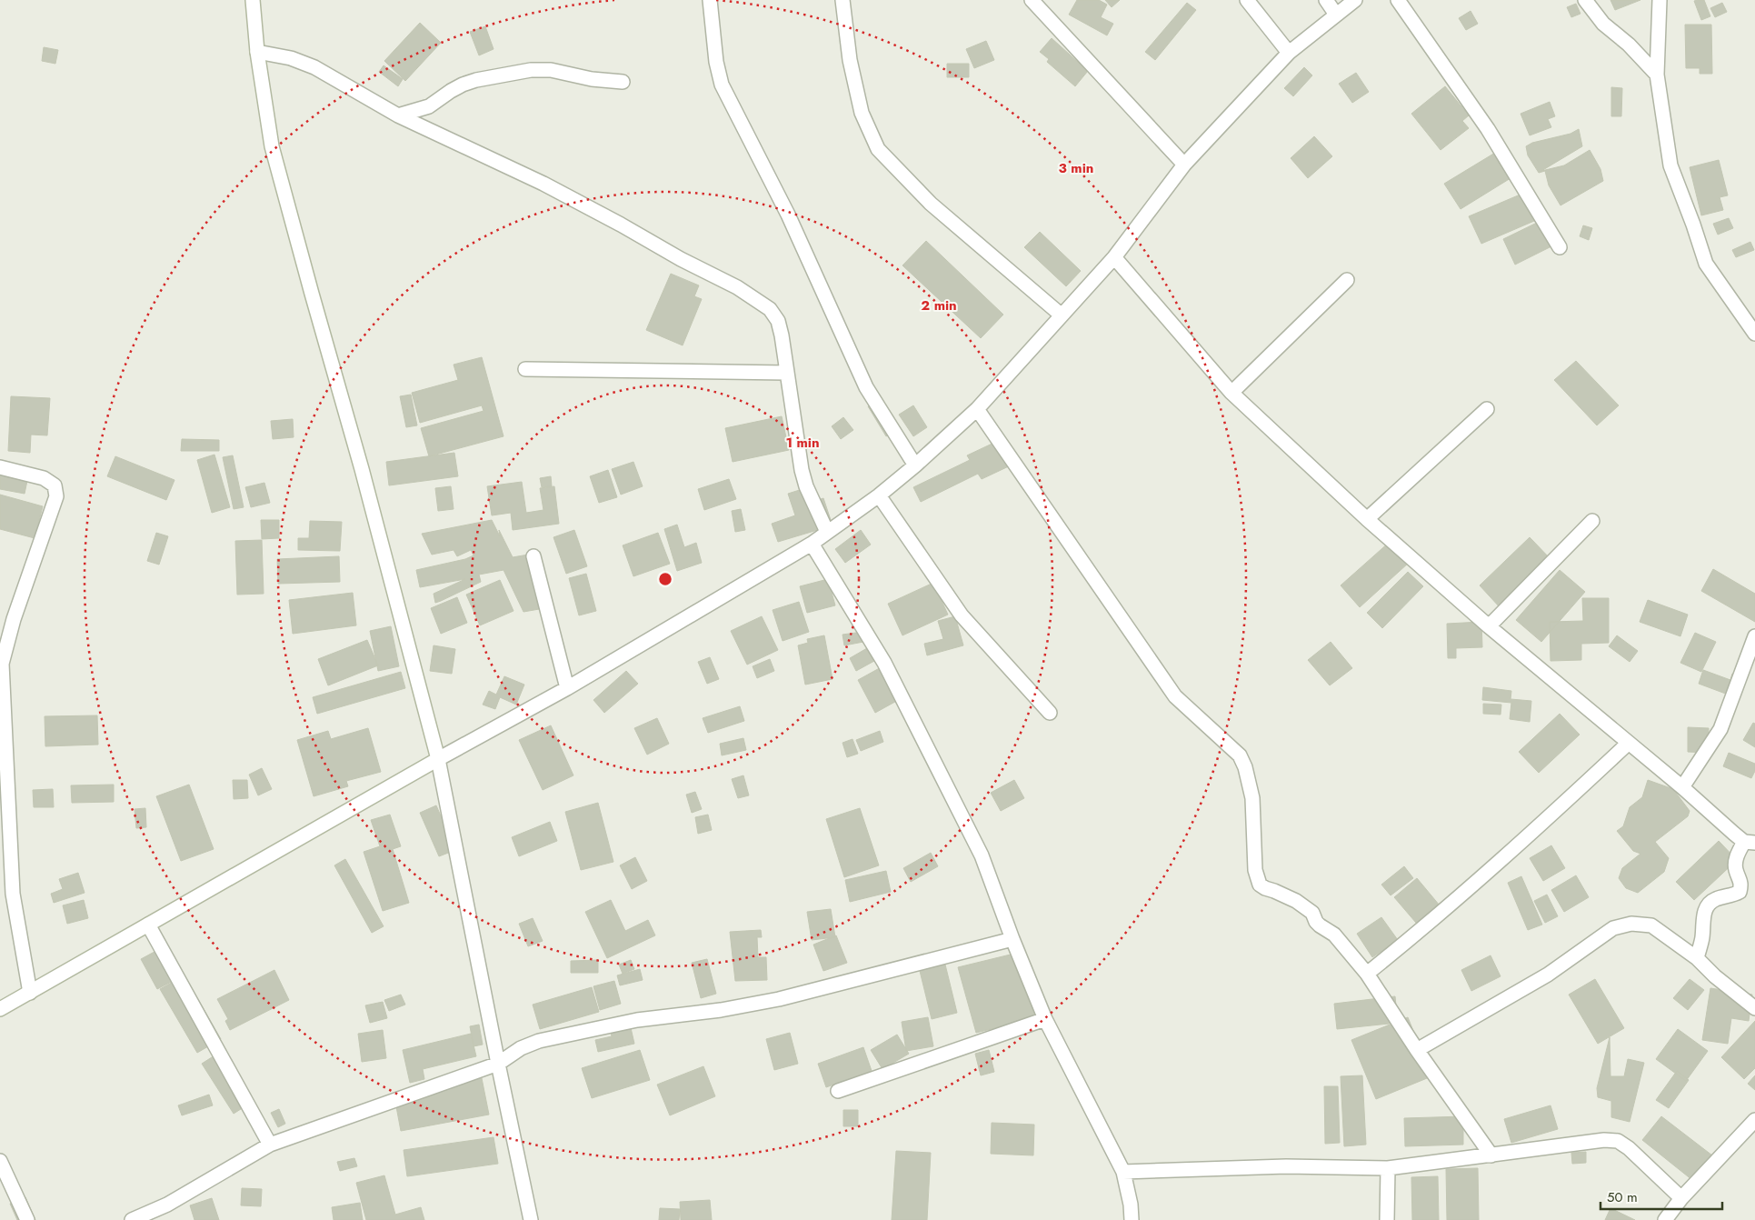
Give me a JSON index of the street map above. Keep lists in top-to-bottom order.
{
  "scale_bar": "50 m",
  "rings": ["3 min", "2 min", "1 min"]
}
